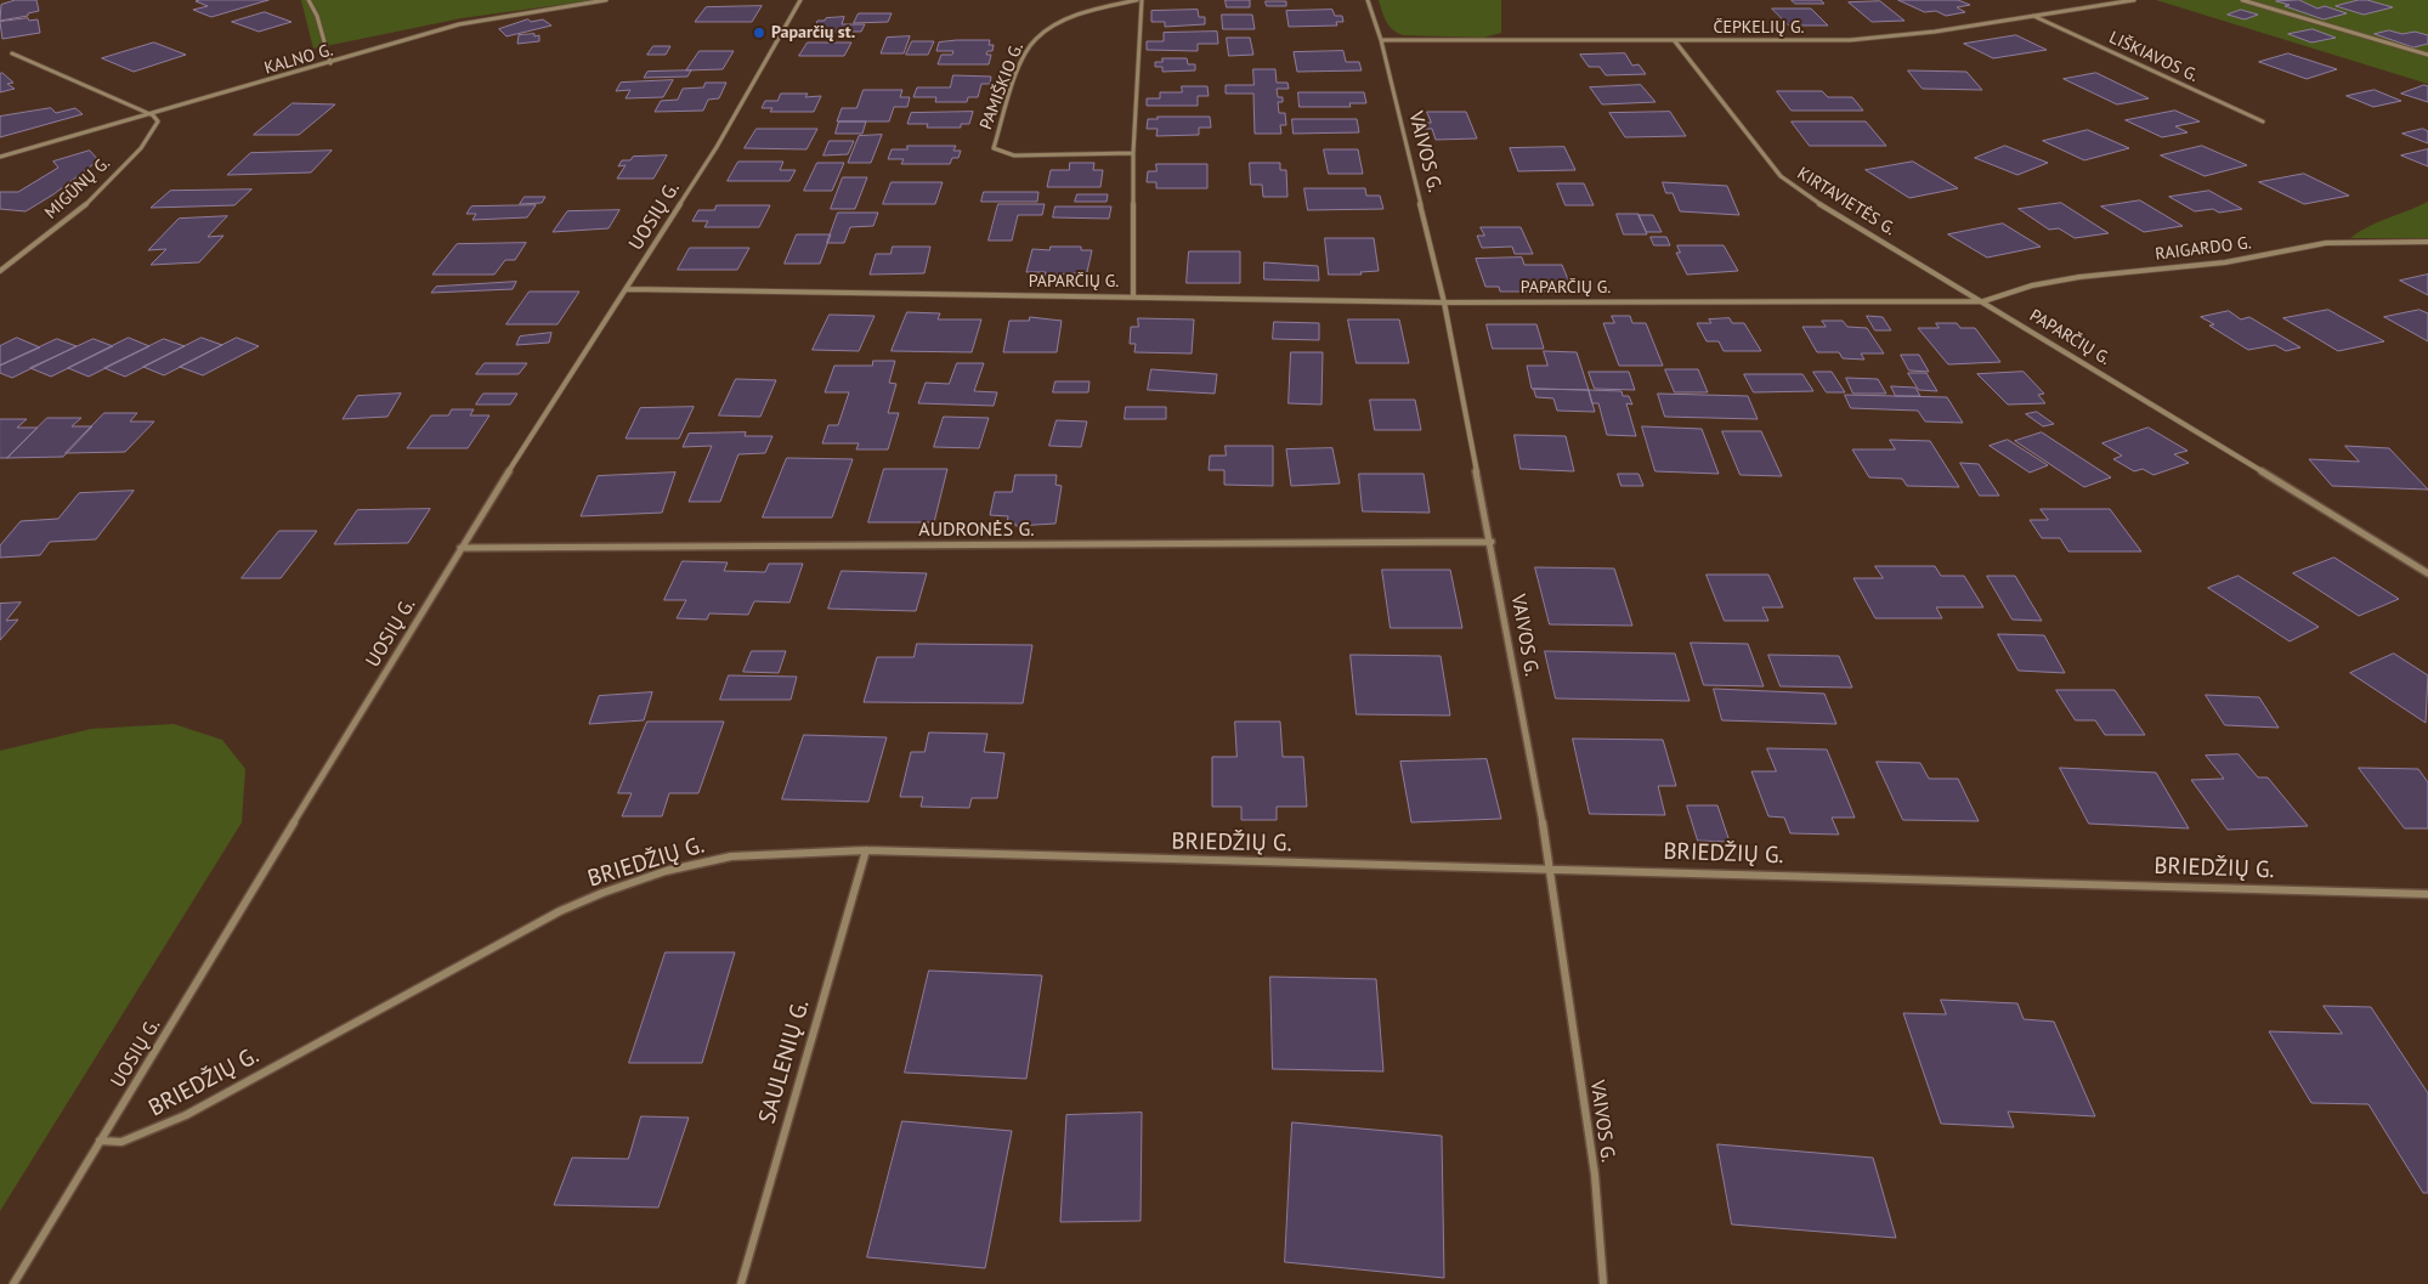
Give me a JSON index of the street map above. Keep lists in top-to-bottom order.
{
  "streets": {
    "street": [
      "ČEPKELIŲ G.",
      "LIŠKIAVOS G.",
      "KALNO G.",
      "PAMIŠKIO G.",
      "VAIVOS G.",
      "MIGŪNŲ G.",
      "KIRTAVIETĖS G.",
      "UOSIŲ G.",
      "RAIGARDO G.",
      "PAPARČIŲ G.",
      "AUDRONĖS G.",
      "BRIEDŽIŲ G.",
      "SAULENIŲ G."
    ]
  },
  "crossings": [
    ["ČEPKELIŲ G.", "LIŠKIAVOS G."],
    ["ČEPKELIŲ G.", "VAIVOS G."],
    ["ČEPKELIŲ G.", "KIRTAVIETĖS G."],
    ["KALNO G.", "MIGŪNŲ G."],
    ["VAIVOS G.", "PAPARČIŲ G."],
    ["VAIVOS G.", "AUDRONĖS G."],
    ["VAIVOS G.", "BRIEDŽIŲ G."],
    ["KIRTAVIETĖS G.", "RAIGARDO G."],
    ["KIRTAVIETĖS G.", "PAPARČIŲ G."],
    ["UOSIŲ G.", "PAPARČIŲ G."],
    ["UOSIŲ G.", "AUDRONĖS G."],
    ["UOSIŲ G.", "BRIEDŽIŲ G."],
    ["RAIGARDO G.", "PAPARČIŲ G."],
    ["BRIEDŽIŲ G.", "SAULENIŲ G."]
  ],
  "places": ["Paparčių st."]
}
